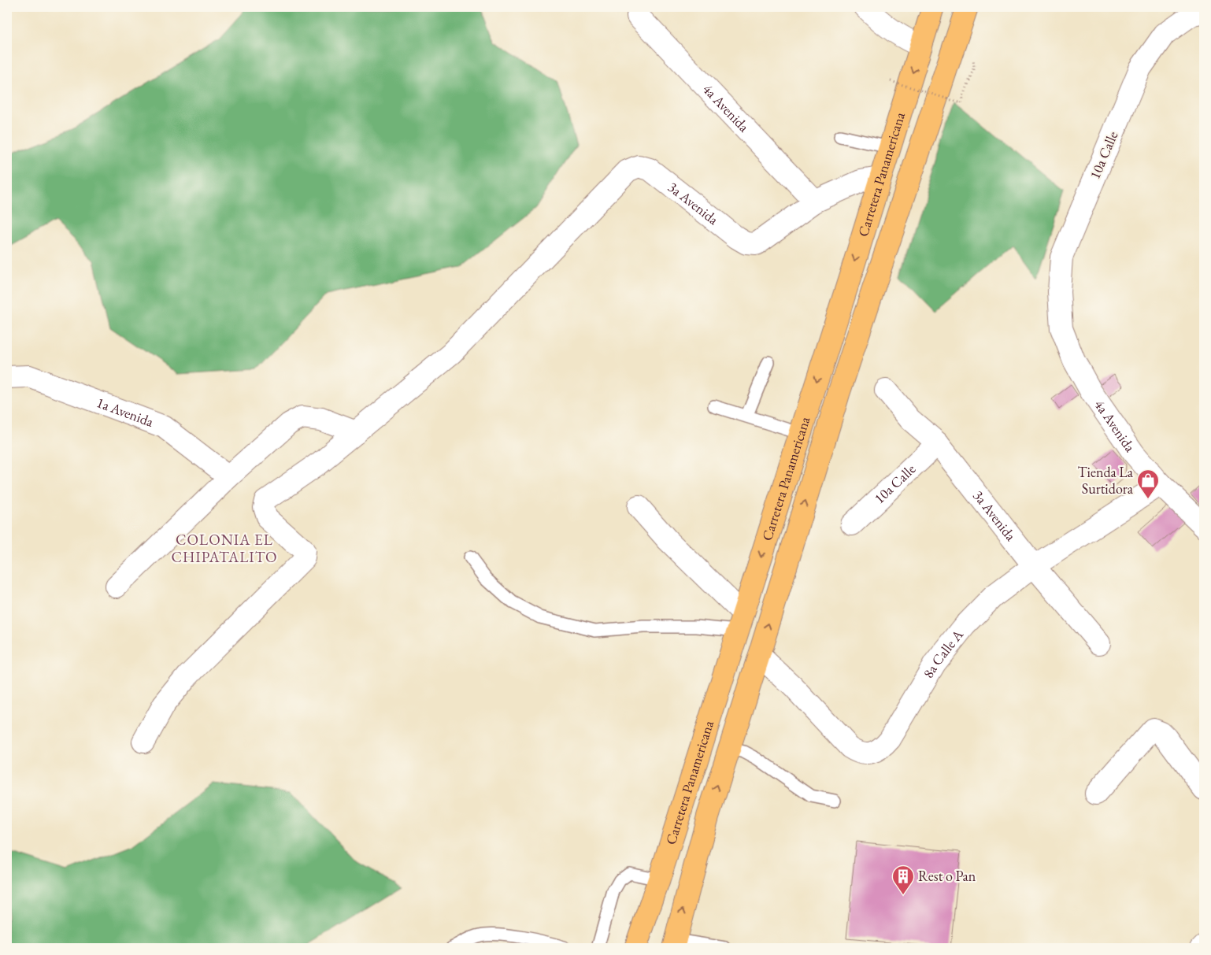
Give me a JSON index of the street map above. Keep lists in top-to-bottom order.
{
  "streets": {
    "highway": ["Carretera Panamericana"],
    "street": [
      "4a Avenida",
      "10a Calle",
      "3a Avenida",
      "1a Avenida",
      "8a Calle A"
    ]
  },
  "crossings": [
    ["4a Avenida", "10a Calle"],
    ["4a Avenida", "3a Avenida"],
    ["4a Avenida", "8a Calle A"],
    ["10a Calle", "3a Avenida"],
    ["Carretera Panamericana", "8a Calle A"],
    ["3a Avenida", "8a Calle A"]
  ],
  "districts": ["COLONIA EL CHIPATALITO"],
  "places": {
    "shop": ["Tienda La Surtidora"],
    "building": ["Rest o Pan"]
  }
}
